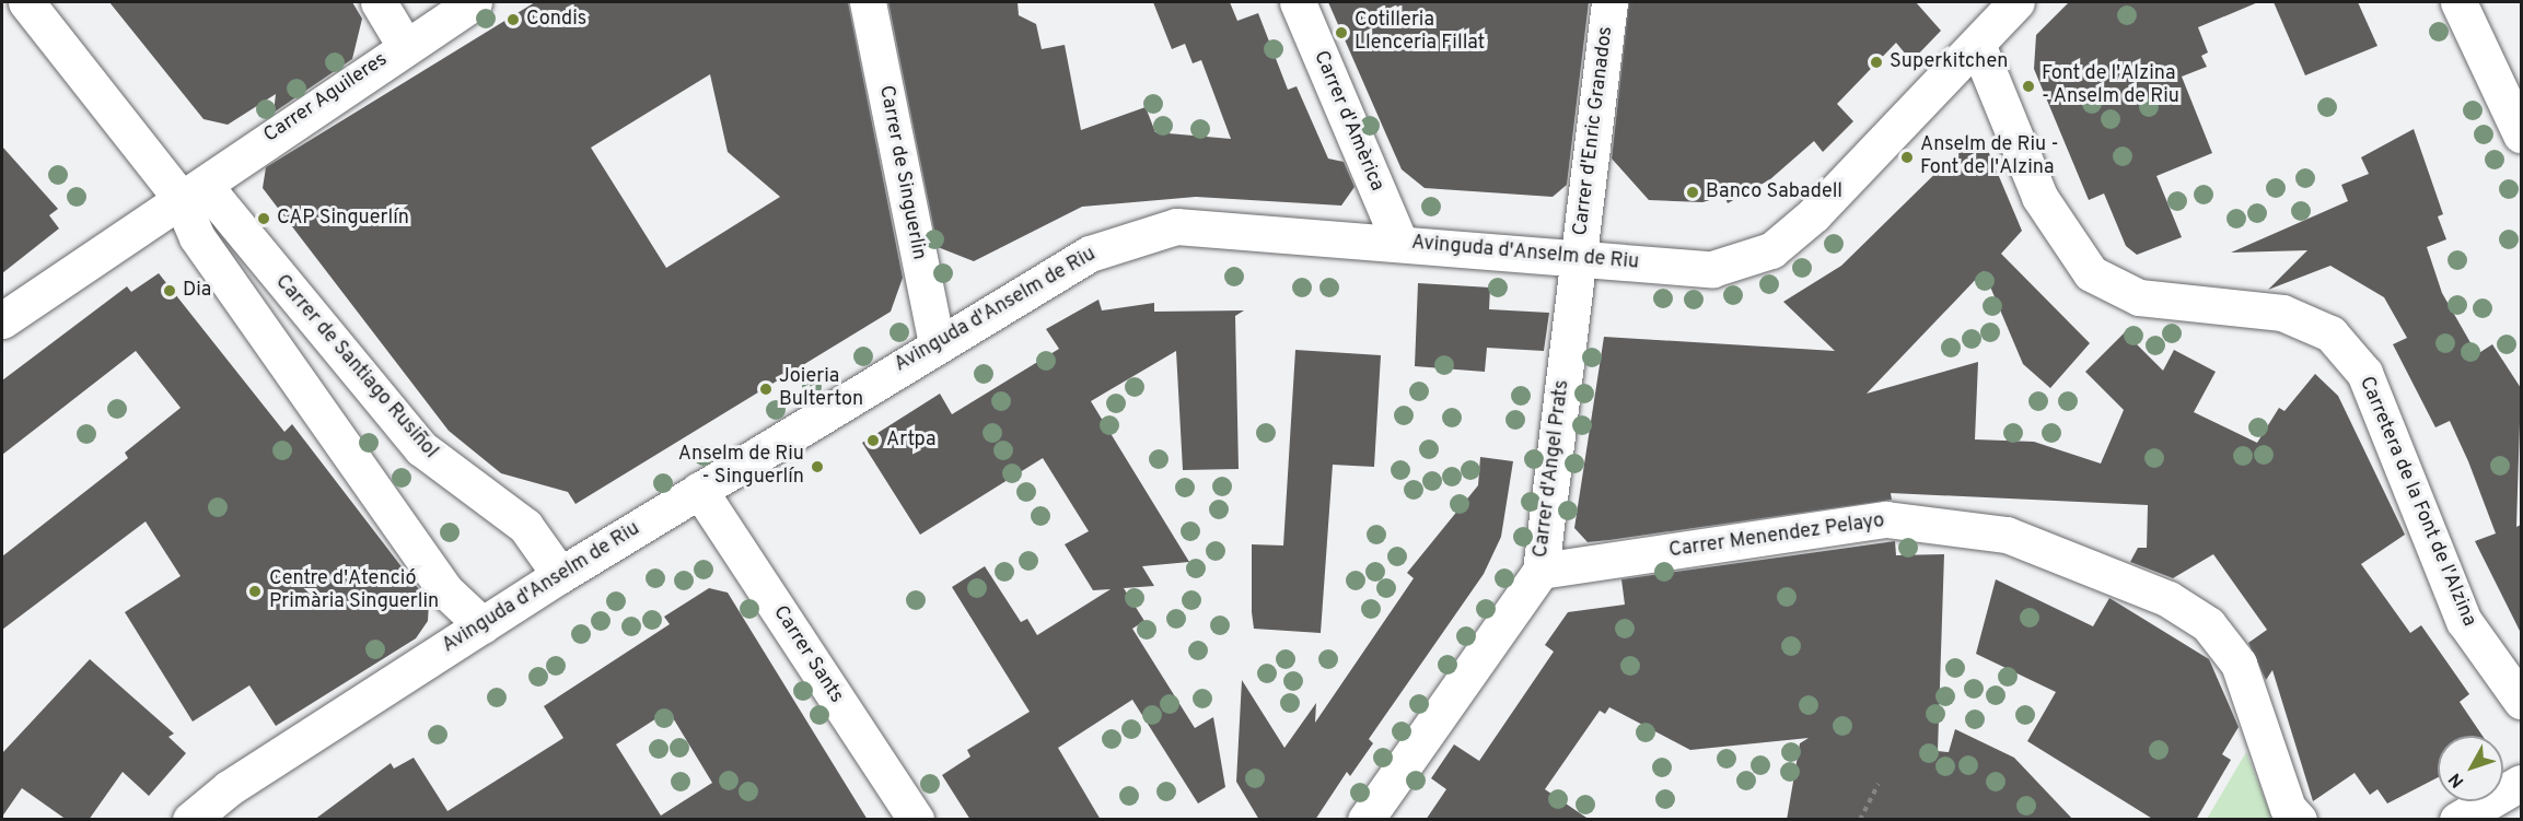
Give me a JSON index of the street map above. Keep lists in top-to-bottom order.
{
  "streets": {
    "street": [
      "Carrer Aguileres",
      "Carrer d'Amèrica",
      "Carrer d'Enric Granados",
      "Carrer de Singuerlin",
      "Avinguda d'Anselm de Riu",
      "Carrer de Santiago Rusiñol",
      "Carrer d'Angel Prats",
      "Carretera de la Font de l'Alzina",
      "Carrer Menendez Pelayo",
      "Carrer Sants"
    ]
  },
  "crossings": [
    ["Carrer Aguileres", "Carrer de Santiago Rusiñol"],
    ["Carrer d'Amèrica", "Avinguda d'Anselm de Riu"],
    ["Carrer d'Enric Granados", "Avinguda d'Anselm de Riu"],
    ["Carrer d'Enric Granados", "Carrer d'Angel Prats"],
    ["Carrer de Singuerlin", "Avinguda d'Anselm de Riu"],
    ["Avinguda d'Anselm de Riu", "Carrer de Santiago Rusiñol"],
    ["Avinguda d'Anselm de Riu", "Carrer d'Angel Prats"],
    ["Avinguda d'Anselm de Riu", "Carretera de la Font de l'Alzina"],
    ["Avinguda d'Anselm de Riu", "Carrer Sants"],
    ["Carrer d'Angel Prats", "Carrer Menendez Pelayo"]
  ],
  "places": [
    "Condis",
    "Cotilleria Llenceria Fillat",
    "Superkitchen",
    "Font de l'Alzina - Anselm de Riu",
    "Anselm de Riu - Font de l'Alzina",
    "Banco Sabadell",
    "CAP Singuerlín",
    "Dia",
    "Joieria Bulterton",
    "Artpa",
    "Anselm de Riu - Singuerlín",
    "Centre d'Atenció Primària Singuerlin"
  ],
  "north": "bottom left"
}
